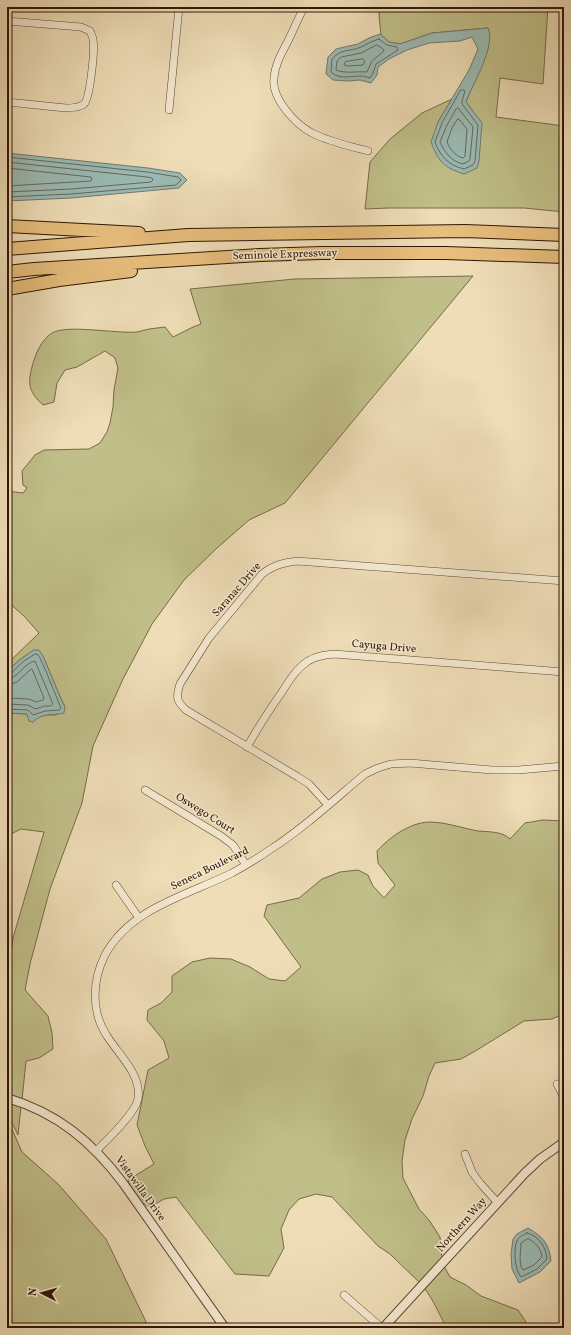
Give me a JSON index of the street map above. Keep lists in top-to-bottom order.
{
  "streets": {
    "highway": ["Seminole Expressway"],
    "street": [
      "Saranac Drive",
      "Cayuga Drive",
      "Oswego Court",
      "Seneca Boulevard",
      "Vistawilla Drive",
      "Northern Way"
    ]
  },
  "crossings": [
    ["Saranac Drive", "Cayuga Drive"],
    ["Saranac Drive", "Seneca Boulevard"],
    ["Oswego Court", "Seneca Boulevard"],
    ["Seneca Boulevard", "Vistawilla Drive"]
  ],
  "north": "left"
}
